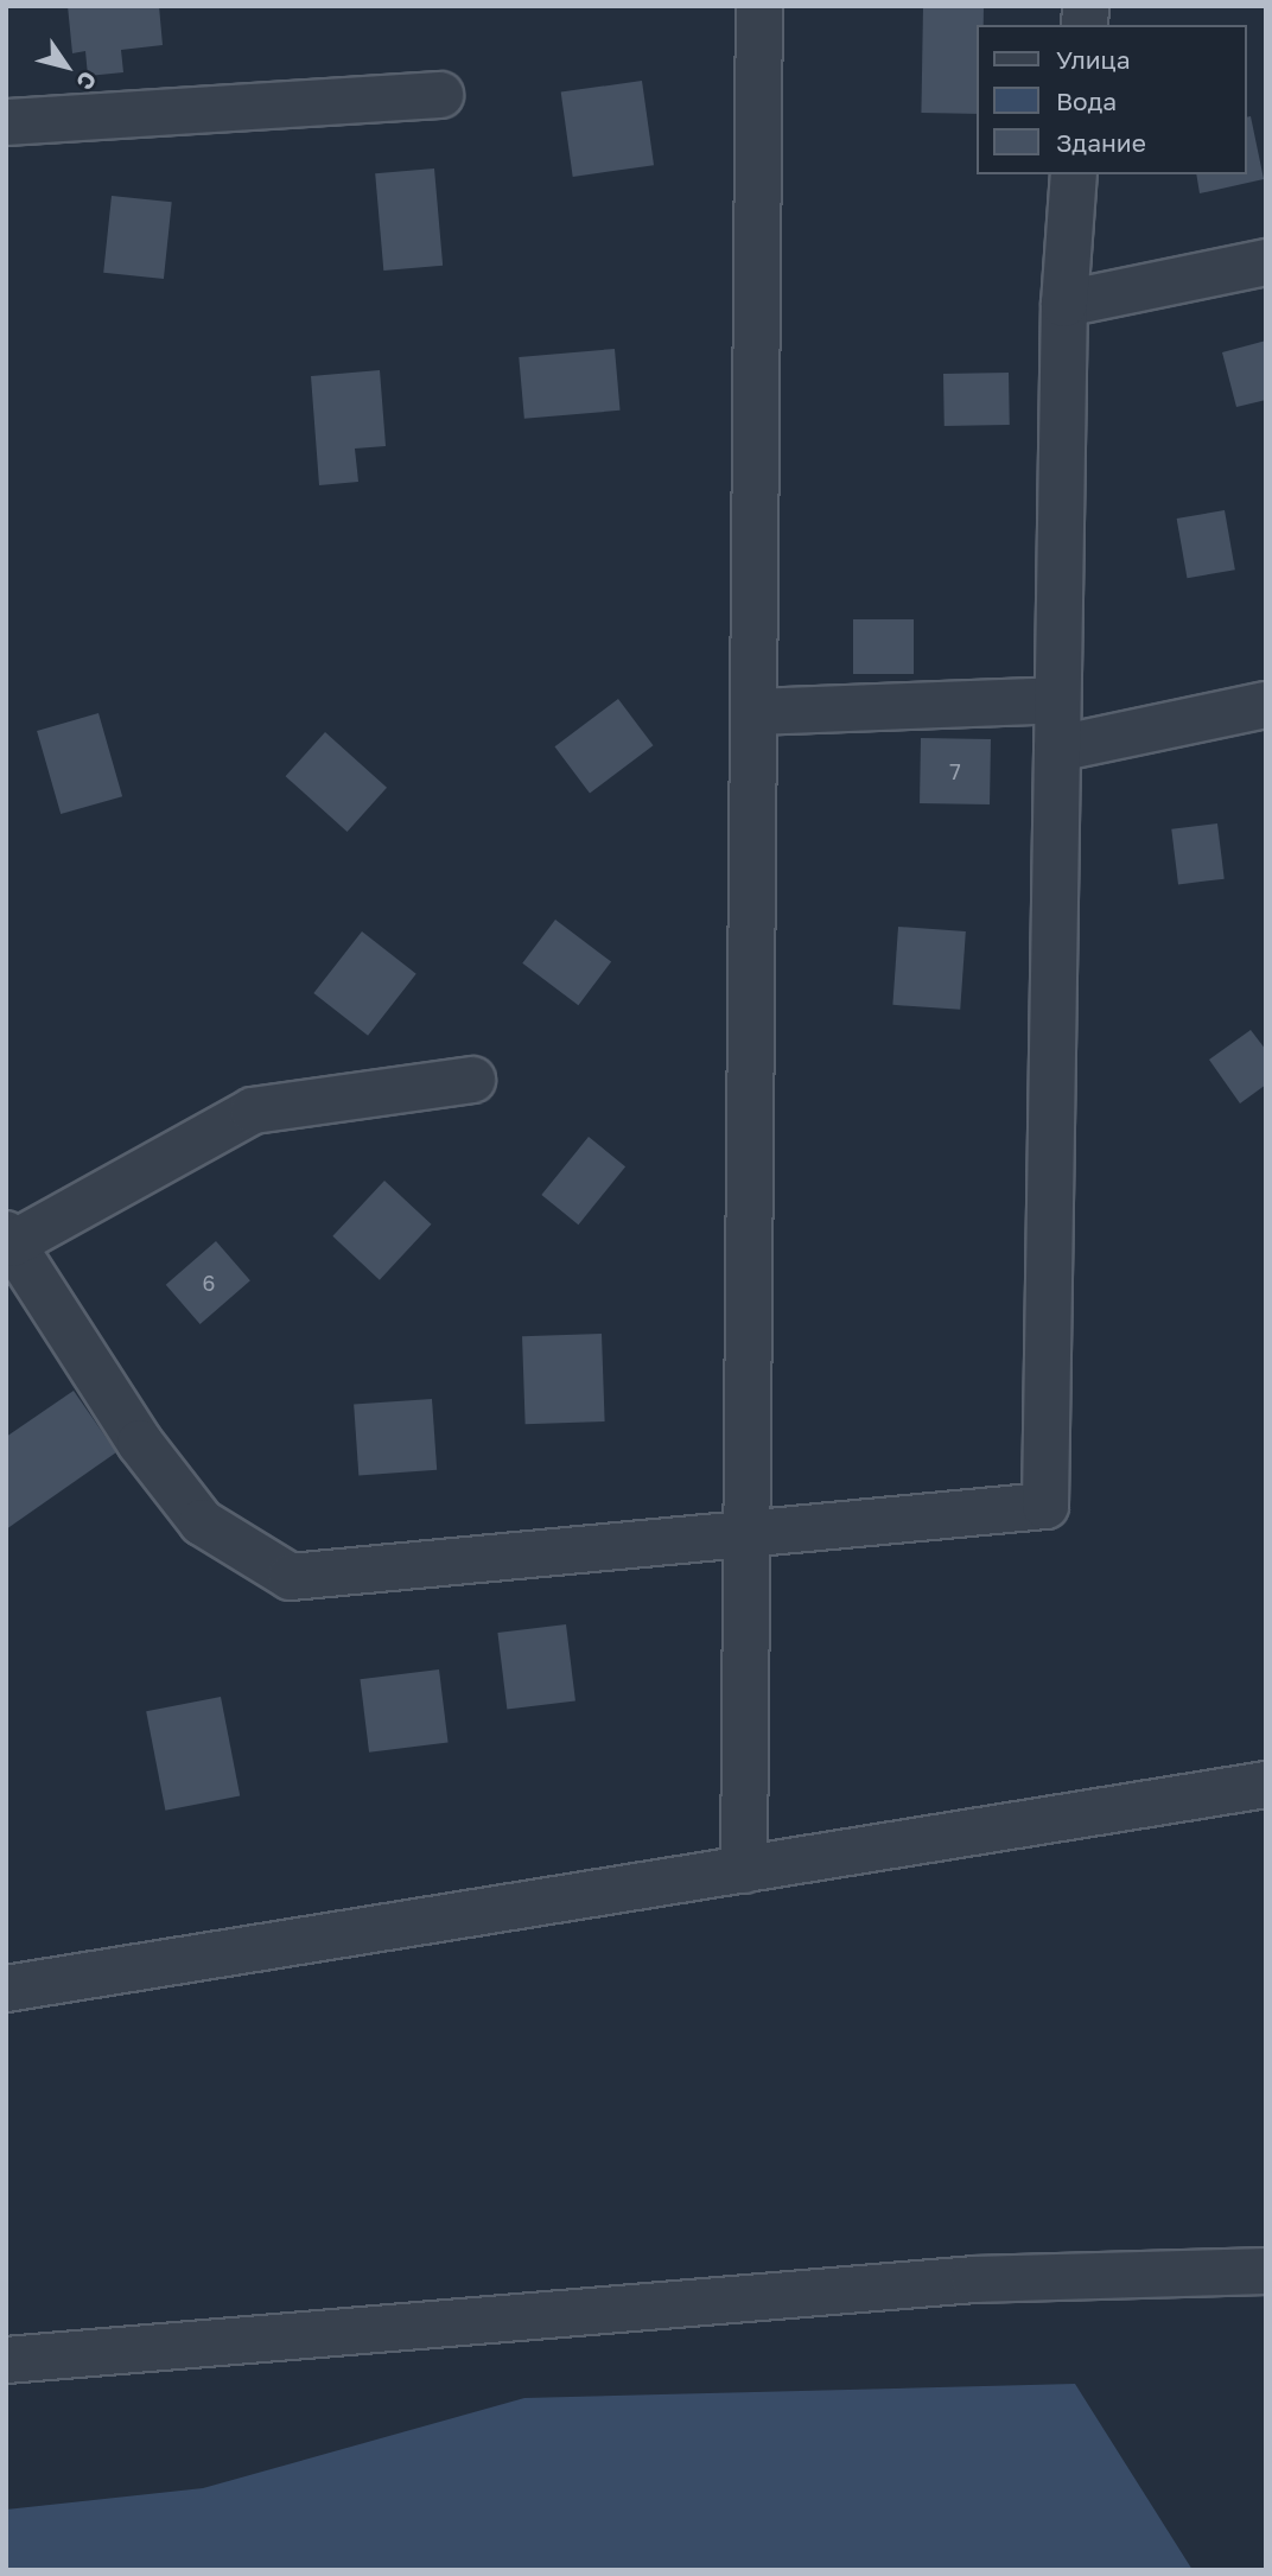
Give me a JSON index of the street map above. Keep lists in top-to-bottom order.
{
  "house_numbers": ["7", "6"],
  "legend": ["Улица", "Вода", "Здание"],
  "north": "bottom right"
}
